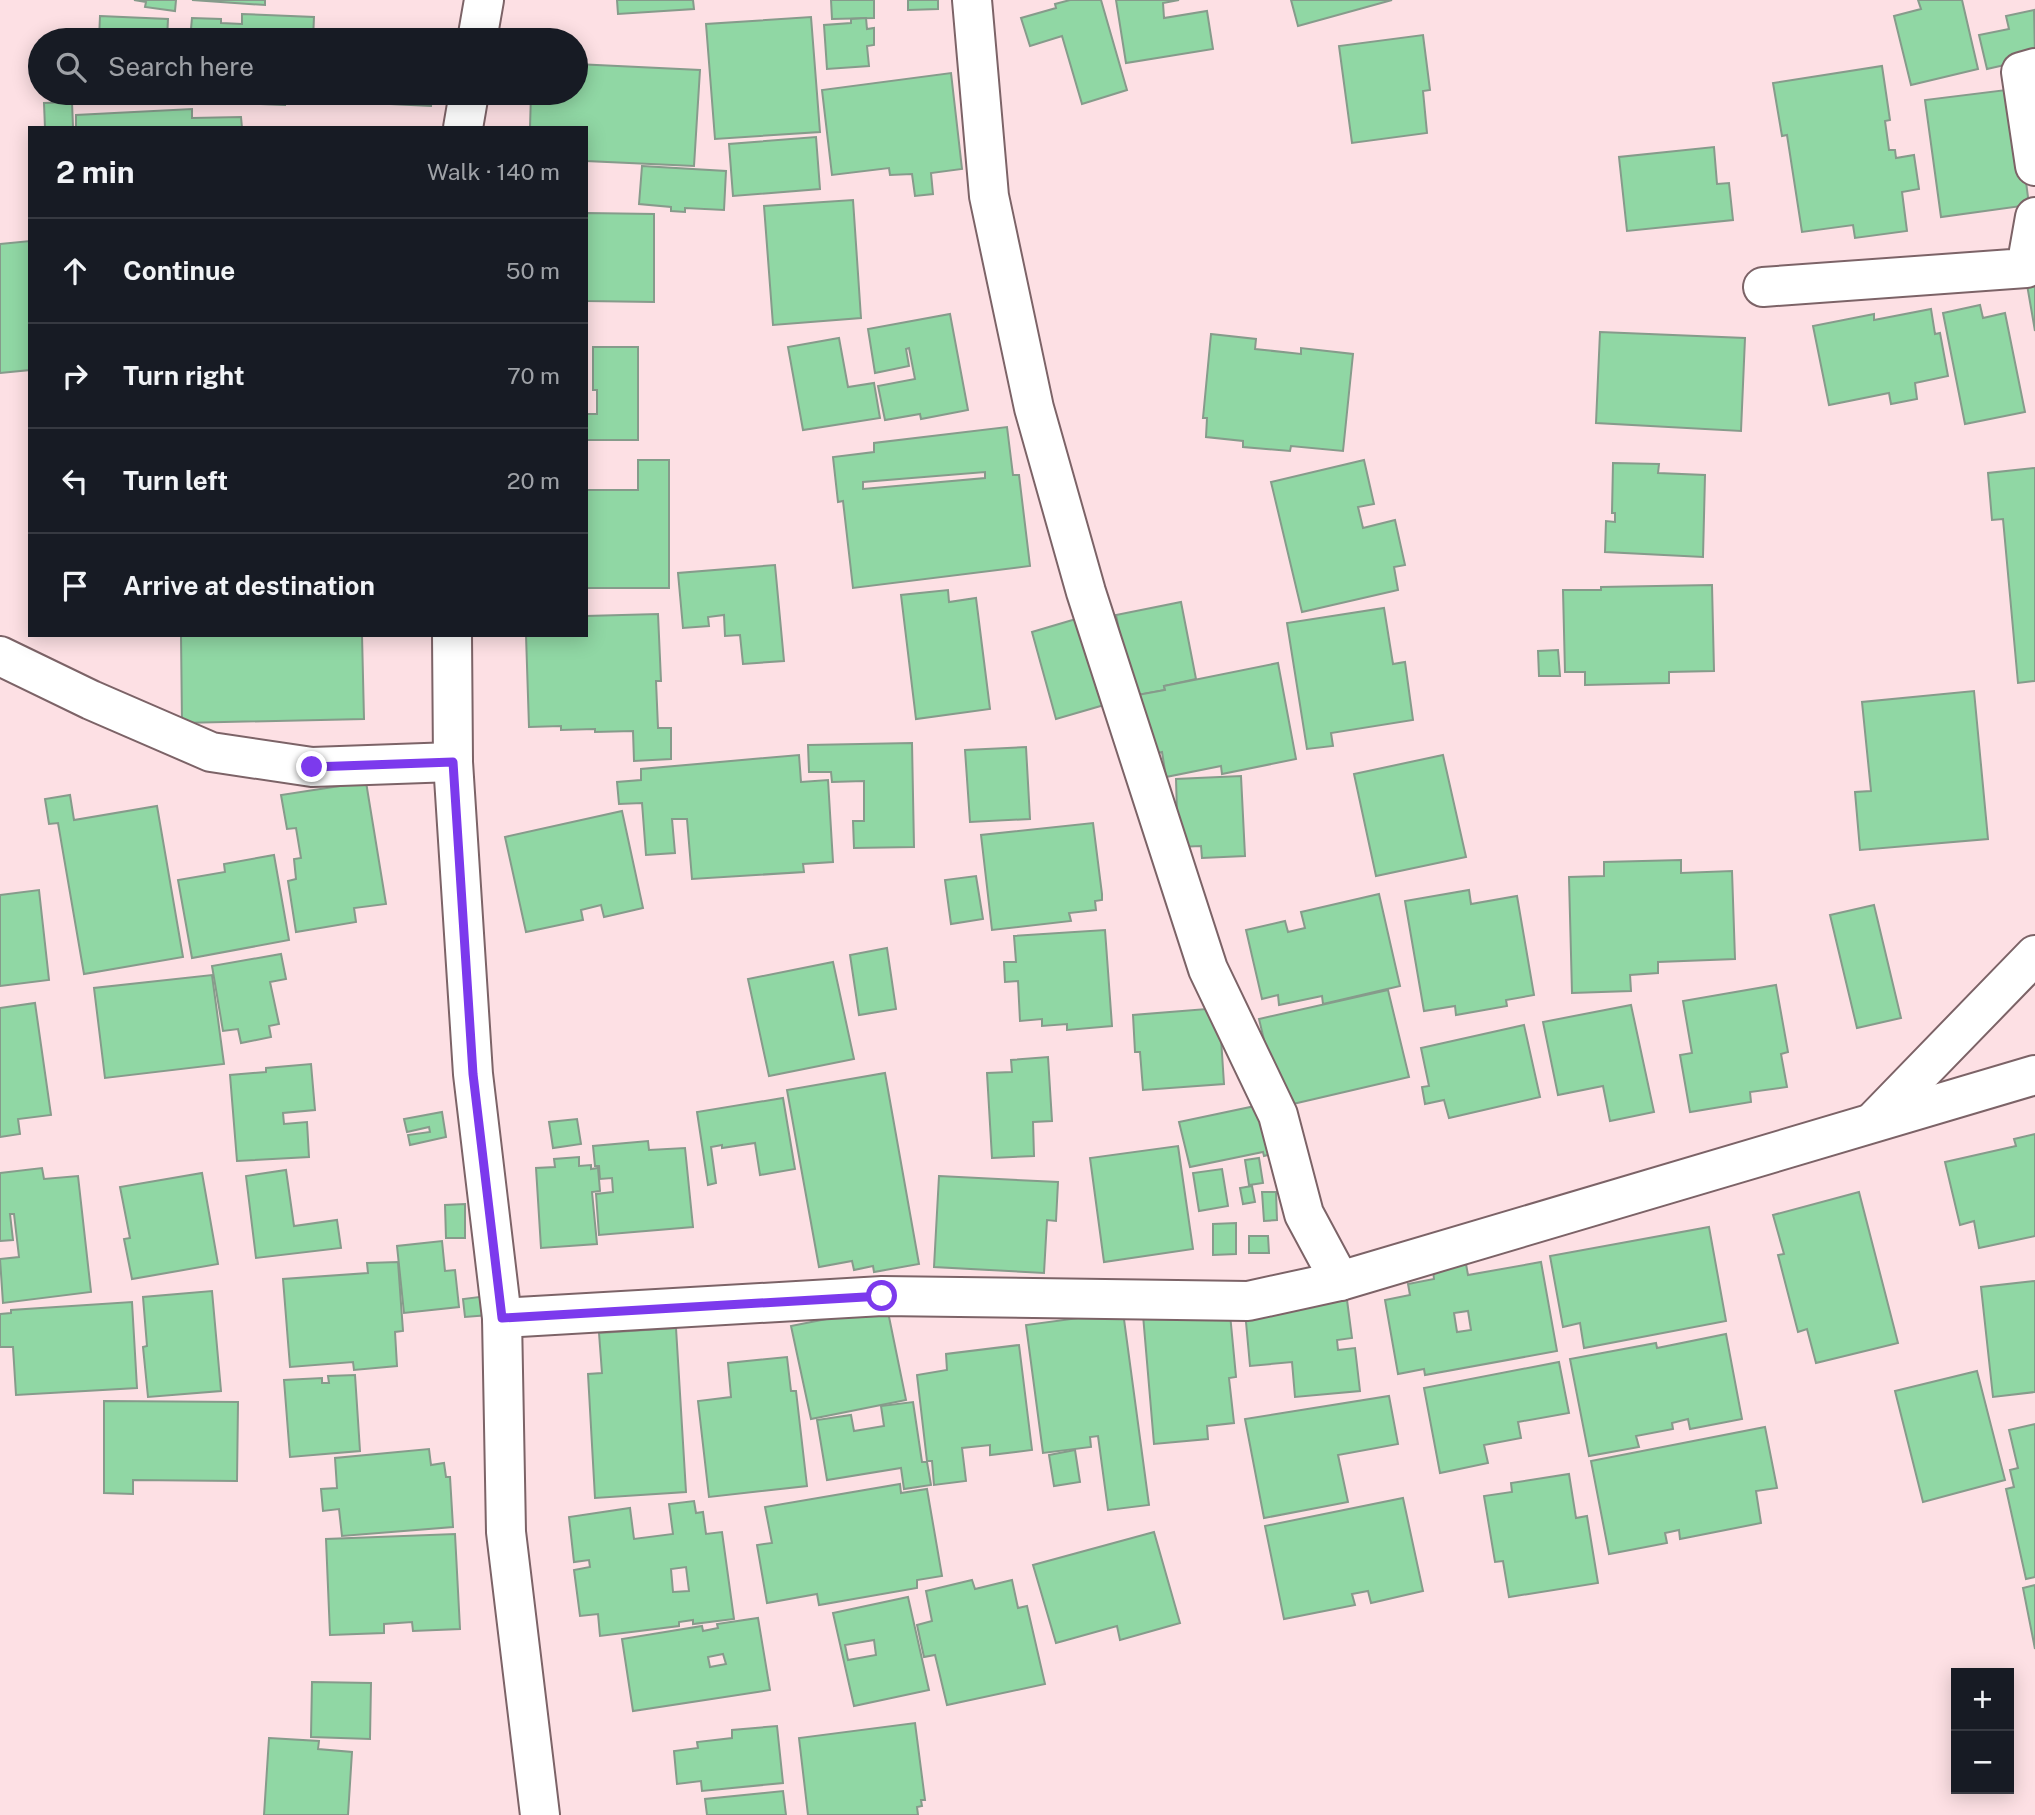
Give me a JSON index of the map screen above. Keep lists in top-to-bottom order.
{
  "page": {
    "search": "Search here",
    "heading": ["2 min", "Walk · 140 m"],
    "list": [
      ["Continue", "50 m"],
      ["Turn right", "70 m"],
      ["Turn left", "20 m"],
      "Arrive at destination"
    ],
    "map_buttons": ["+", "−"]
  }
}
